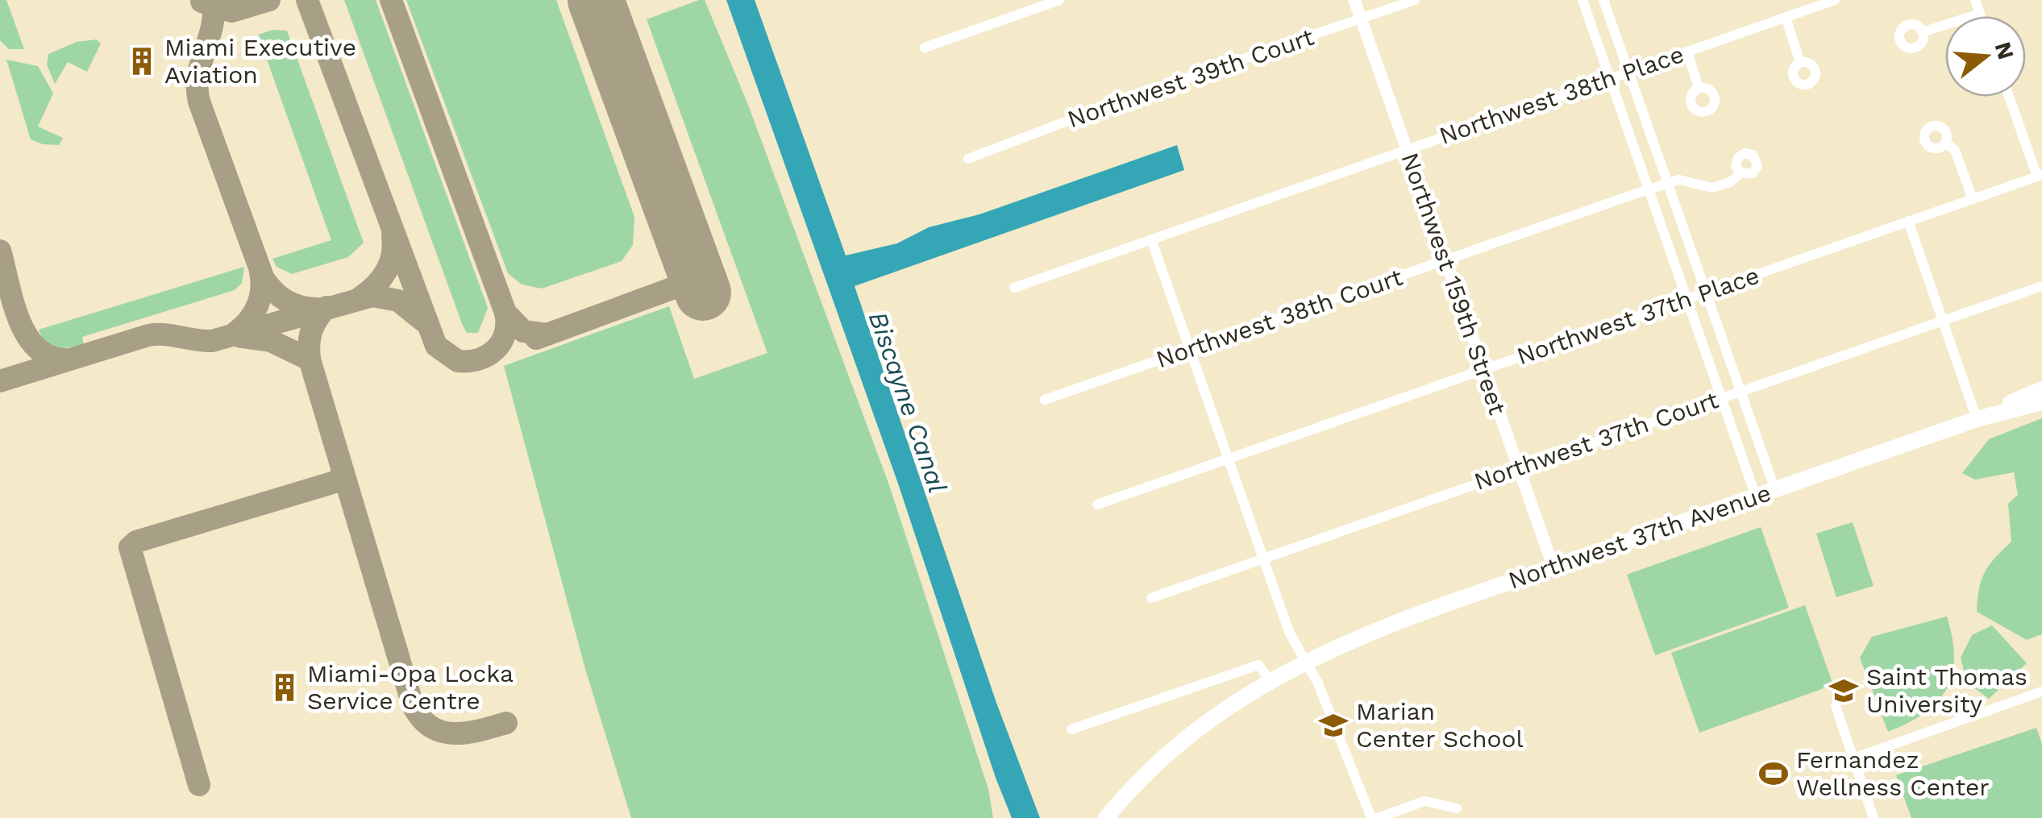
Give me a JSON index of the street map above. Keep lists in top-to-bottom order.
{
  "streets": {
    "main road": ["Northwest 37th Avenue"],
    "street": [
      "Northwest 39th Court",
      "Northwest 38th Place",
      "Northwest 159th Street",
      "Northwest 37th Place",
      "Northwest 38th Court",
      "Northwest 37th Court"
    ]
  },
  "crossings": [
    ["Northwest 39th Court", "Northwest 159th Street"],
    ["Northwest 38th Place", "Northwest 159th Street"],
    ["Northwest 159th Street", "Northwest 37th Place"],
    ["Northwest 159th Street", "Northwest 38th Court"],
    ["Northwest 159th Street", "Northwest 37th Court"],
    ["Northwest 159th Street", "Northwest 37th Avenue"]
  ],
  "water": ["Biscayne Canal"],
  "places": {
    "building": ["Miami Executive Aviation", "Miami-Opa Locka Service Centre"],
    "school or university": ["Saint Thomas University", "Marian Center School"],
    "sports": ["Fernandez Wellness Center"]
  },
  "north": "right"
}
